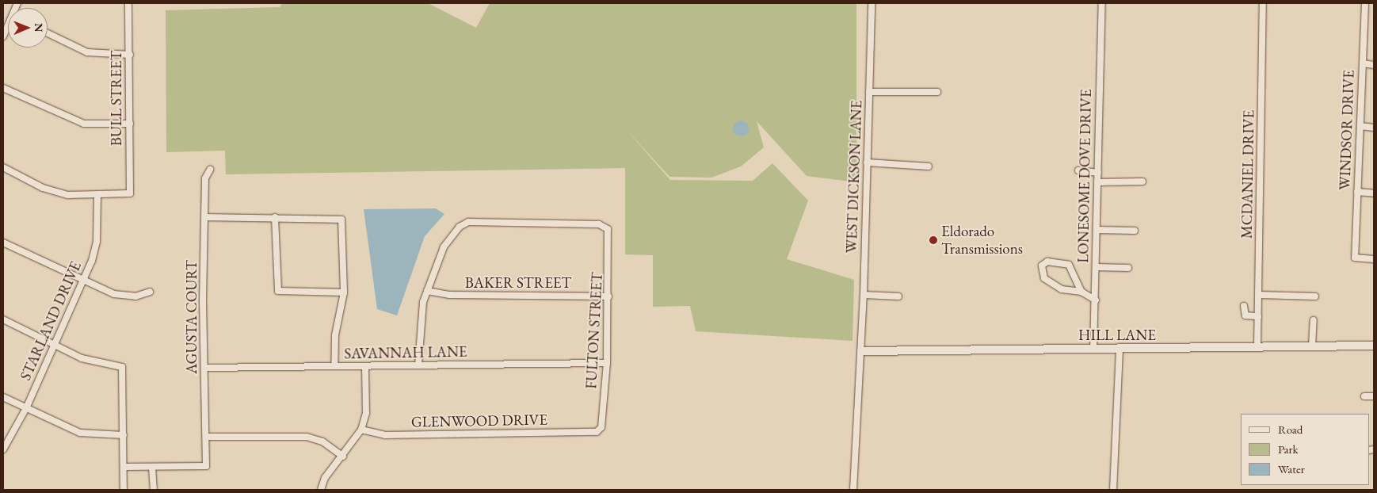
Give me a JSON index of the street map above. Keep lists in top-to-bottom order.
{
  "streets": {
    "street": [
      "BULL STREET",
      "WINDSOR DRIVE",
      "MCDANIEL DRIVE",
      "LONESOME DOVE DRIVE",
      "WEST DICKSON LANE",
      "BAKER STREET",
      "AGUSTA COURT",
      "STARLAND DRIVE",
      "FULTON STREET",
      "HILL LANE",
      "SAVANNAH LANE",
      "GLENWOOD DRIVE"
    ]
  },
  "crossings": [
    ["BULL STREET", "STARLAND DRIVE"],
    ["MCDANIEL DRIVE", "HILL LANE"],
    ["LONESOME DOVE DRIVE", "HILL LANE"],
    ["WEST DICKSON LANE", "HILL LANE"],
    ["BAKER STREET", "FULTON STREET"],
    ["AGUSTA COURT", "SAVANNAH LANE"],
    ["FULTON STREET", "SAVANNAH LANE"],
    ["FULTON STREET", "GLENWOOD DRIVE"]
  ],
  "places": ["Eldorado Transmissions"],
  "legend": ["Road", "Park", "Water"],
  "north": "right"
}
